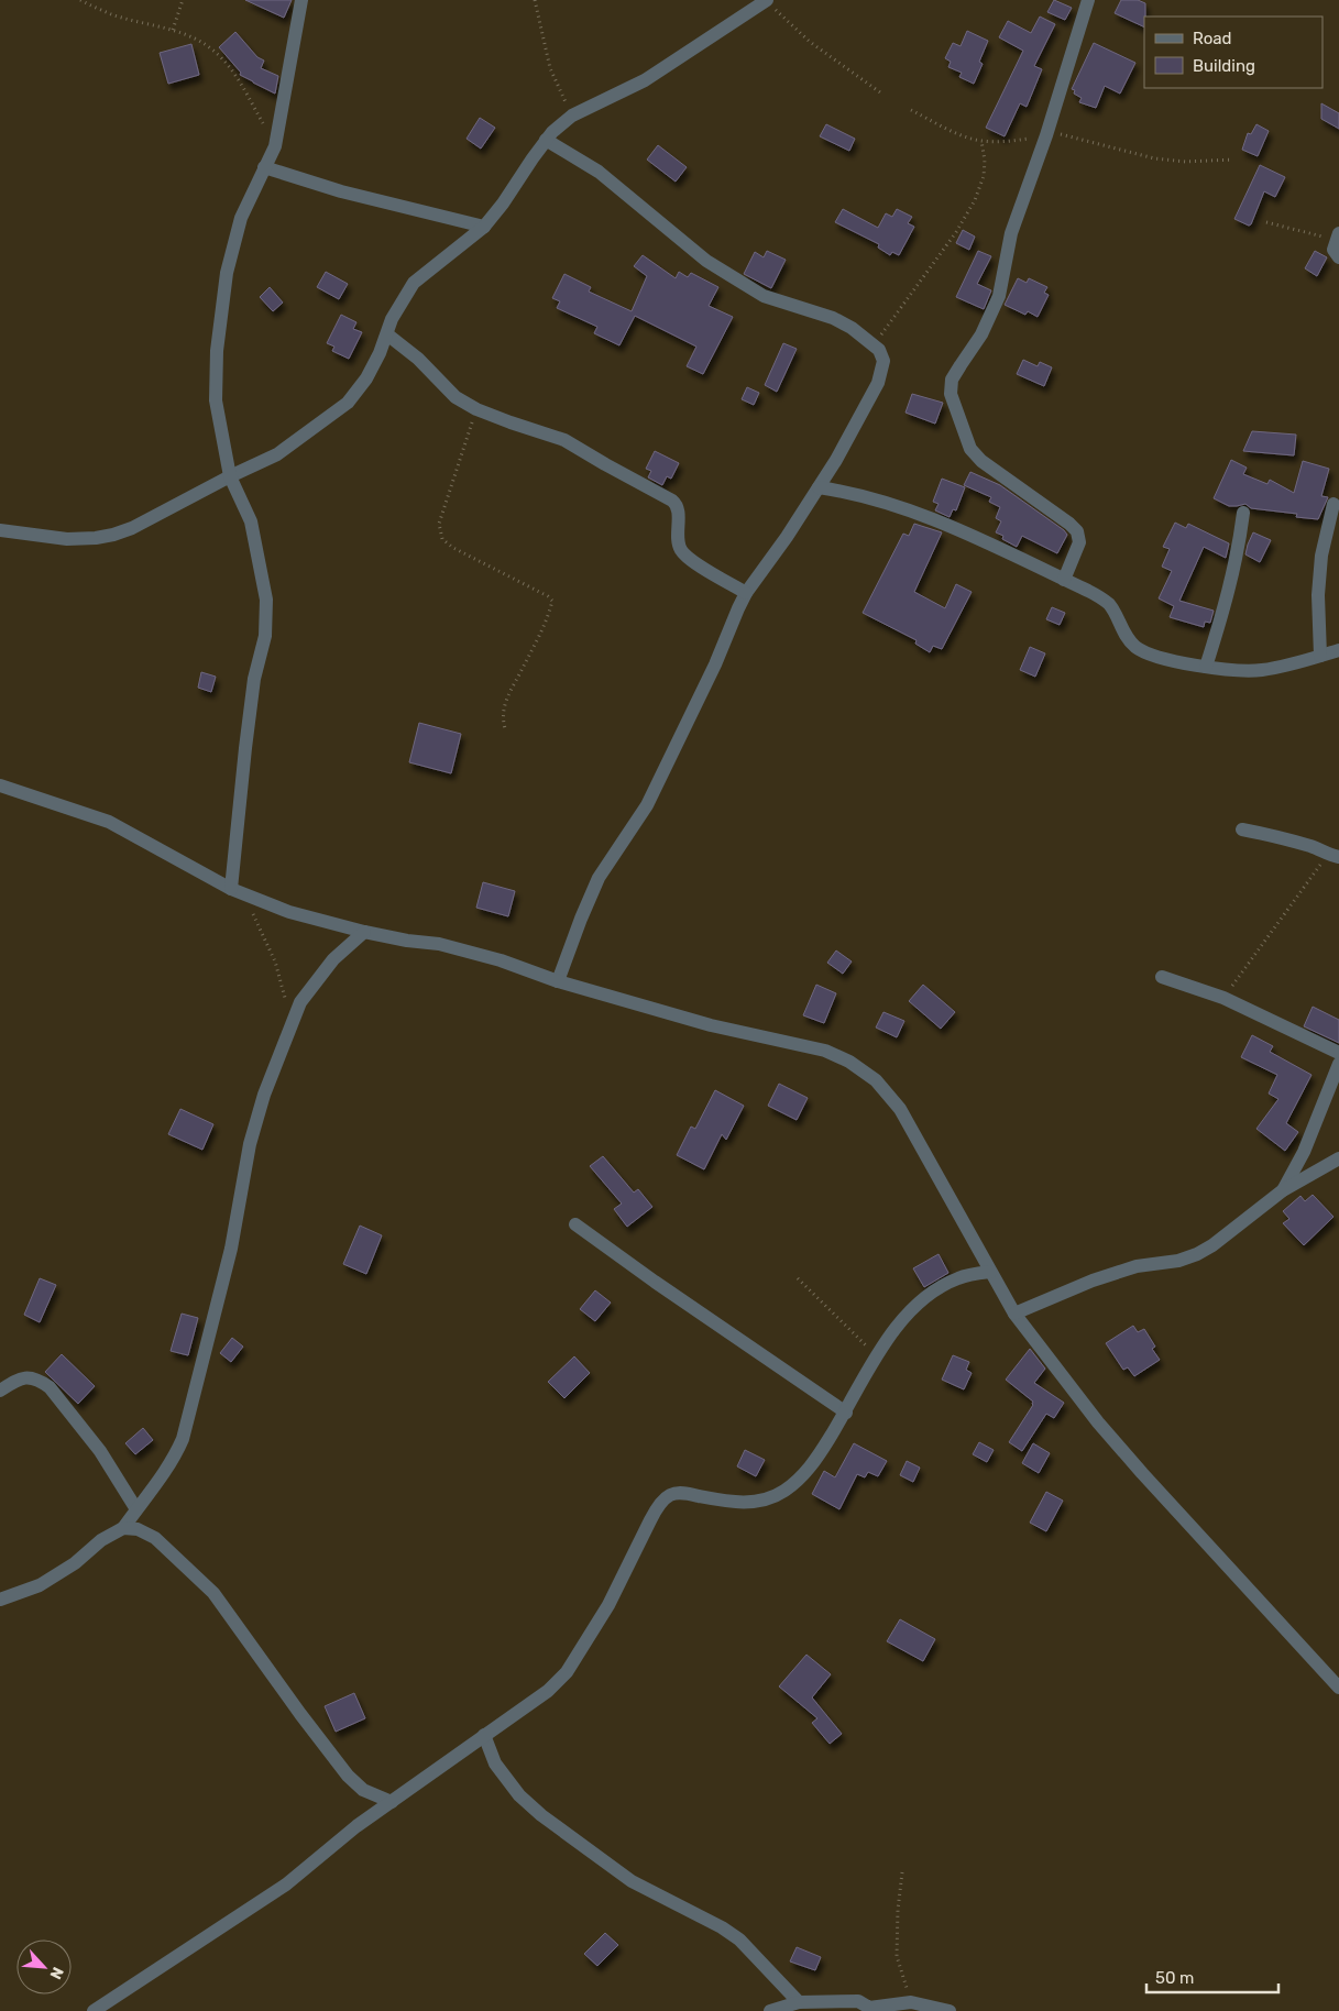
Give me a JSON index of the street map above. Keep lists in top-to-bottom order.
{
  "legend": ["Road", "Building"],
  "scale_bar": "50 m",
  "north": "bottom right"
}
